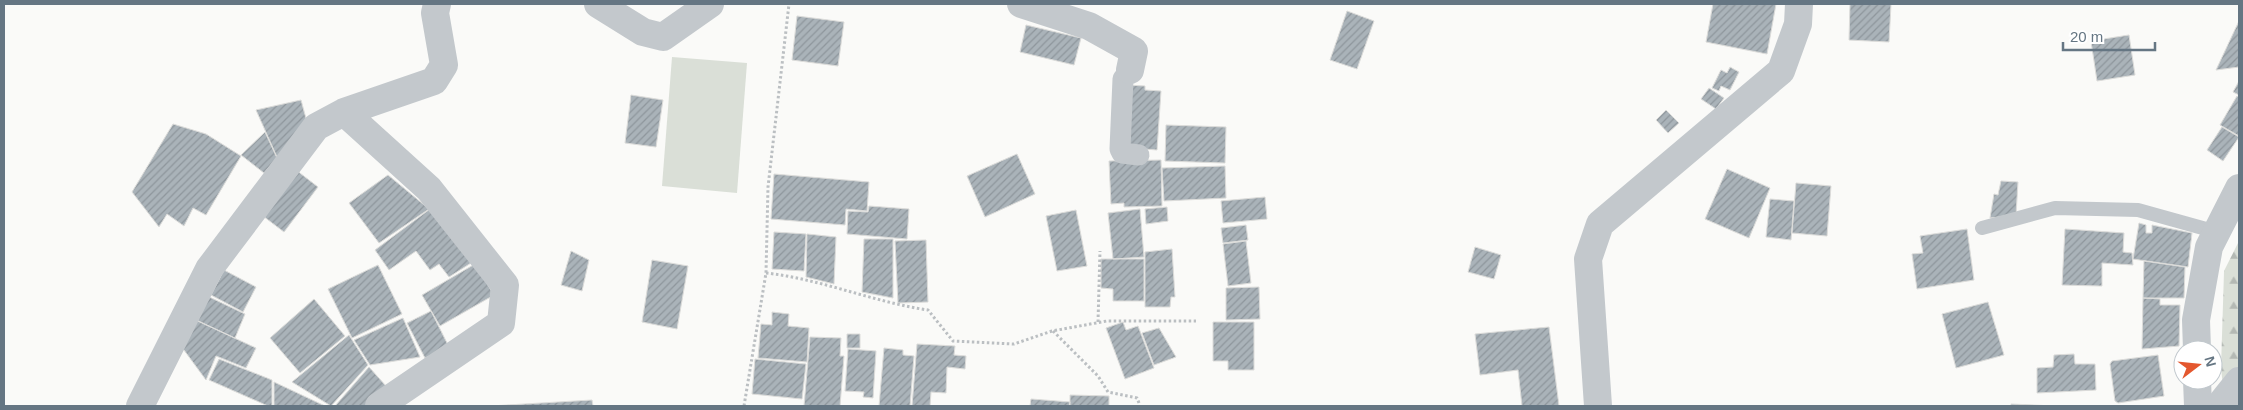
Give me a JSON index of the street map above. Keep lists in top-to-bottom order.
{
  "scale_bar": "20 m",
  "north": "right"
}
